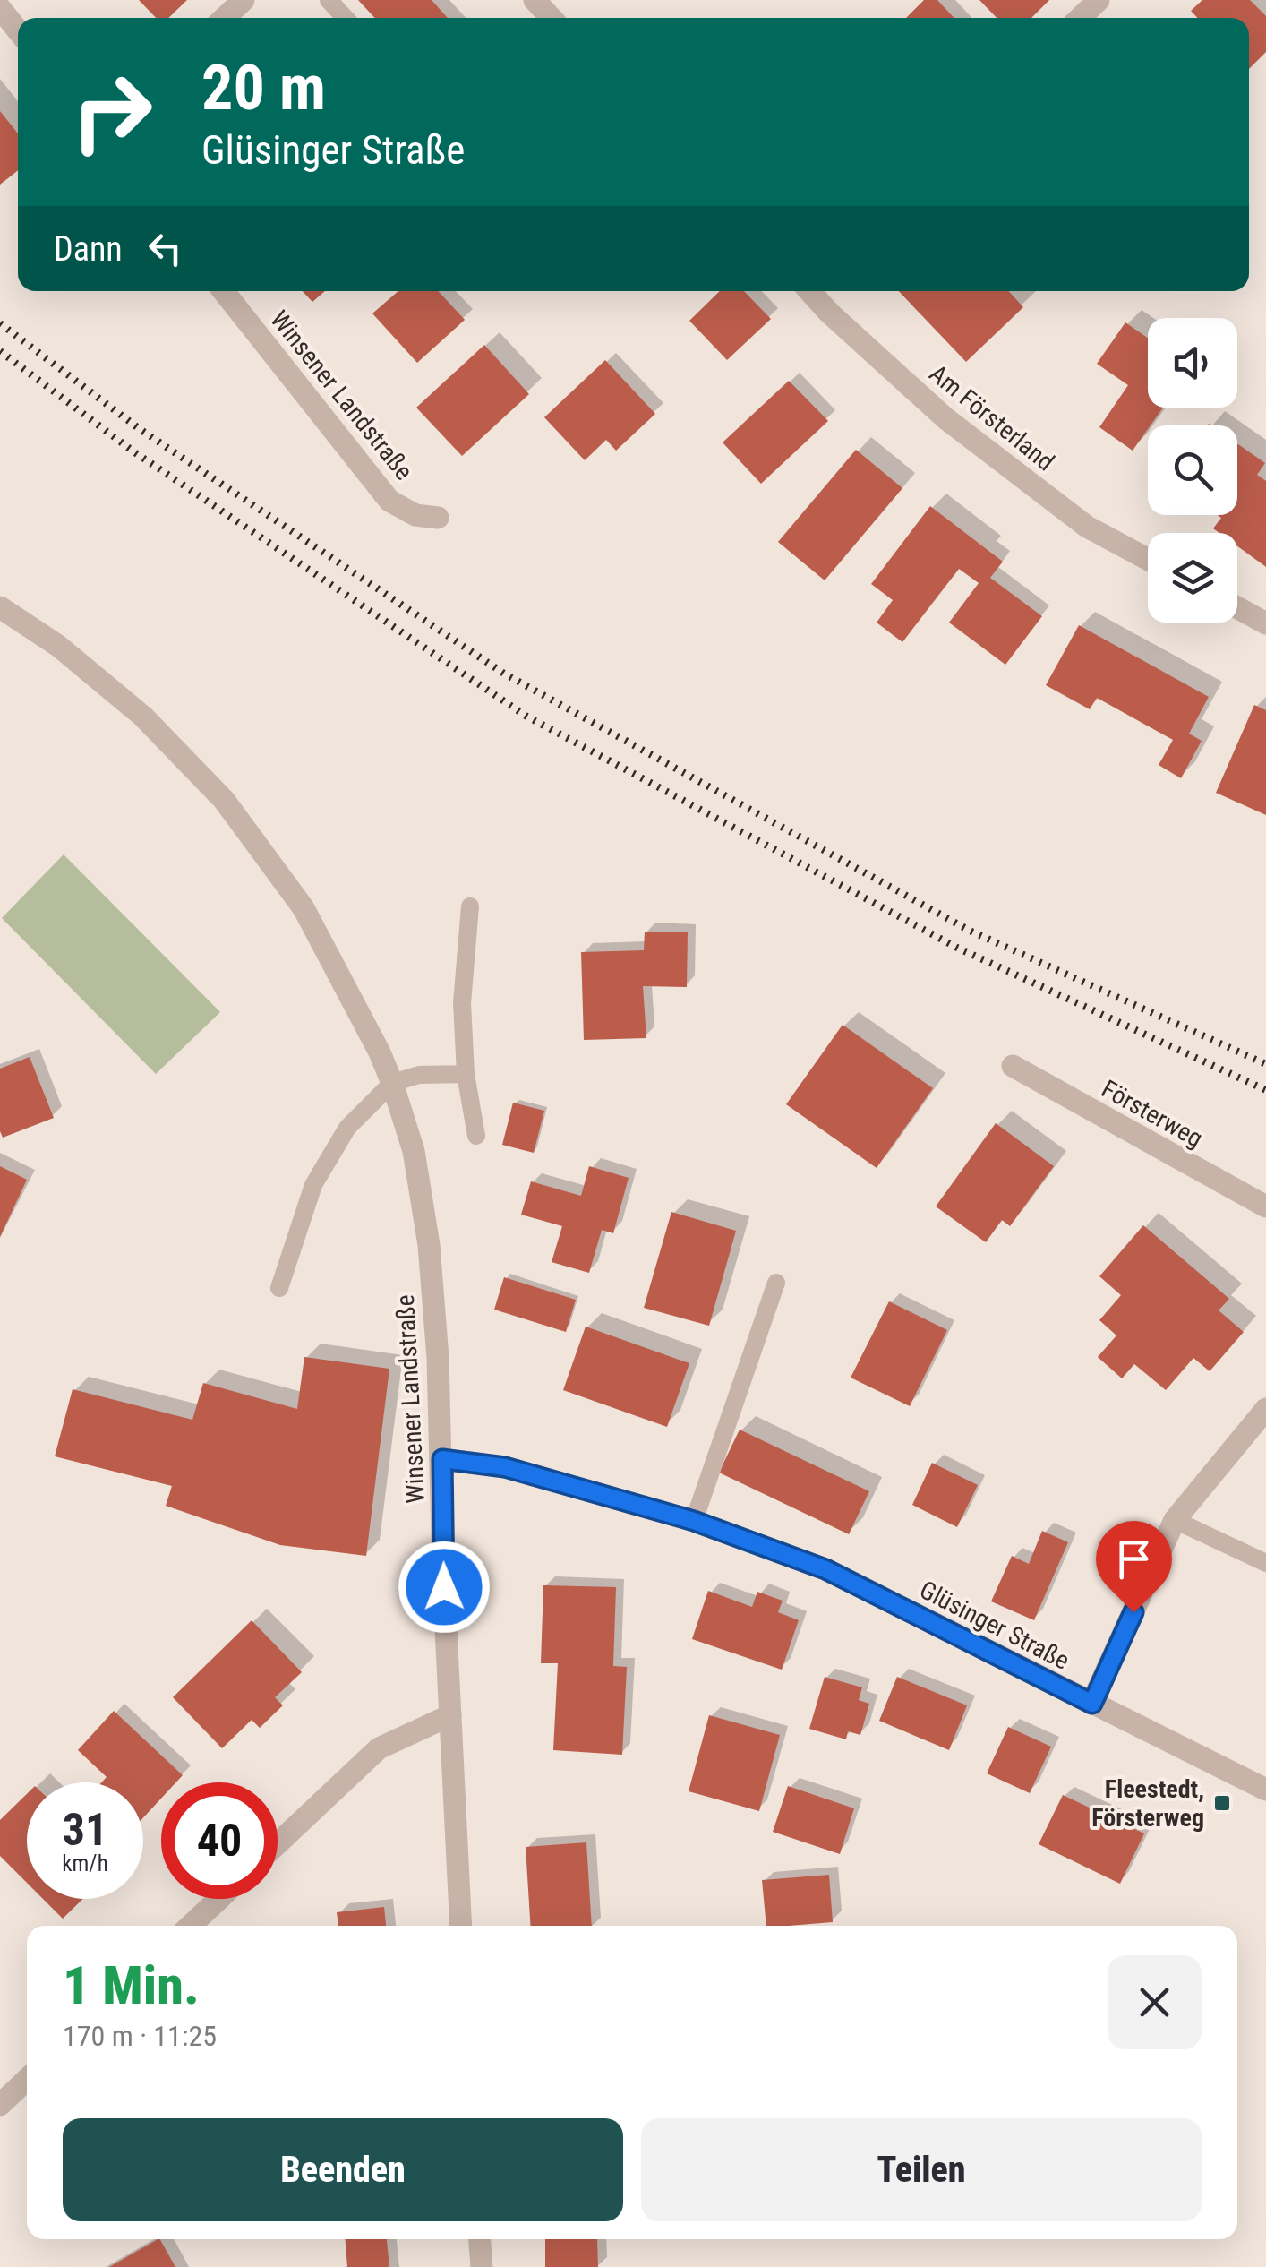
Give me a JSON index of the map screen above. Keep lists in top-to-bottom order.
{
  "streets": {
    "street": [
      "Winsener Landstraße",
      "Am Försterland",
      "Försterweg",
      "Glüsinger Straße"
    ]
  },
  "crossings": [
    ["Winsener Landstraße", "Glüsinger Straße"]
  ],
  "places": {
    "transit": ["Fleestedt, Försterweg"]
  },
  "page": {
    "turn": ["20 m", "Glüsinger Straße"],
    "then": "Dann",
    "speed": "31 km/h",
    "limit": "40",
    "heading": ["1 Min.", "170 m · 11:25"],
    "buttons": ["Beenden", "Teilen"]
  }
}
